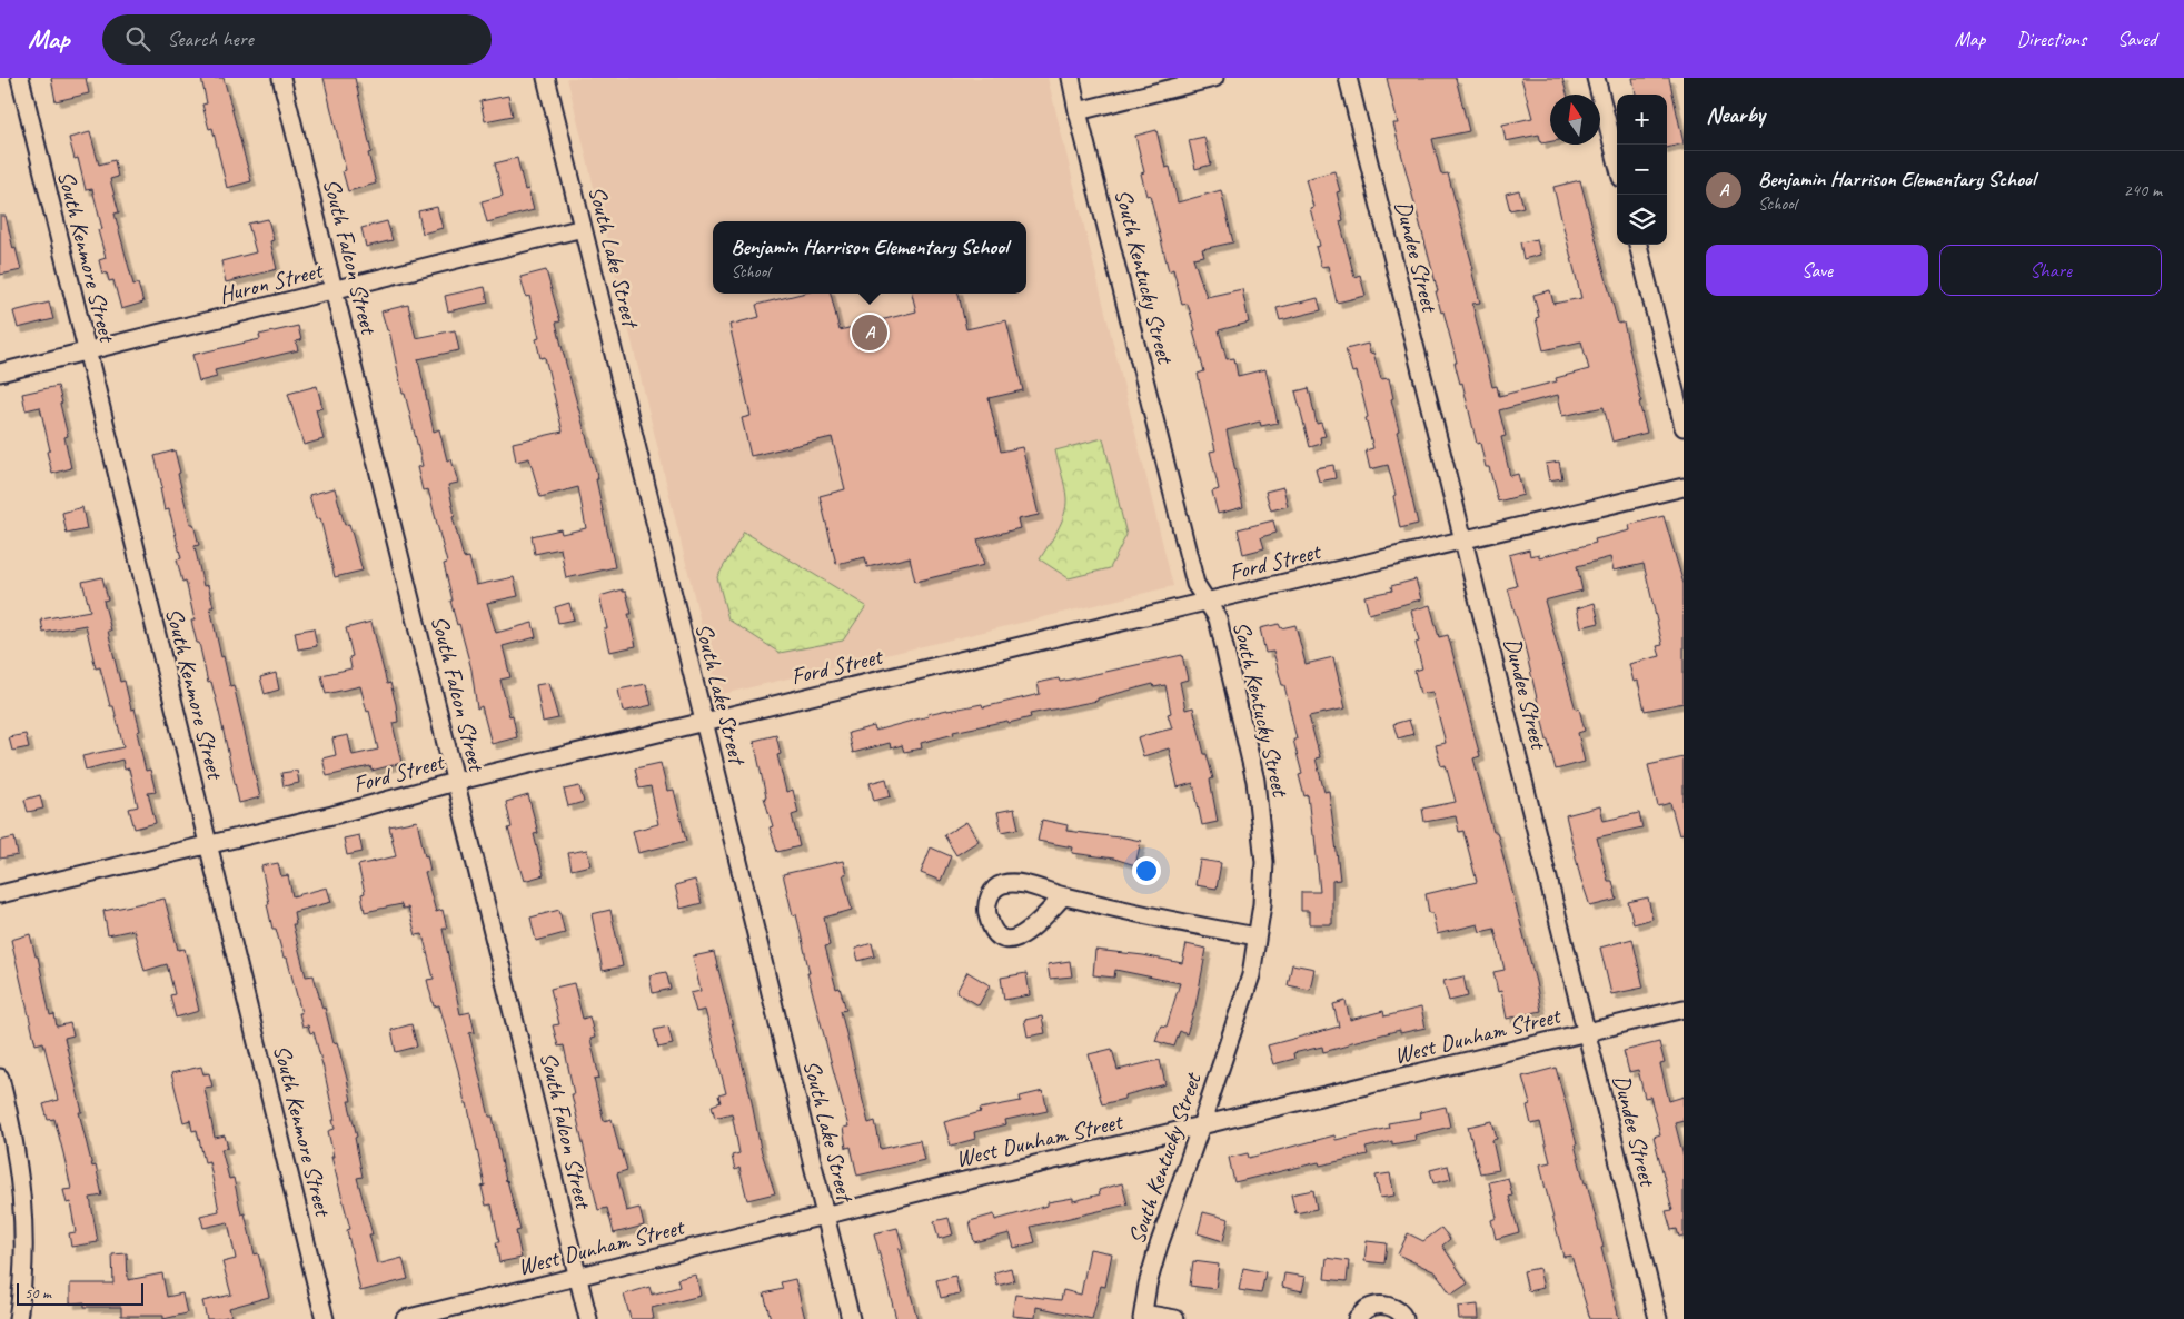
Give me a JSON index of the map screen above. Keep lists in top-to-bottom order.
{
  "streets": {
    "street": [
      "South Kenmore Street",
      "South Falcon Street",
      "South Lake Street",
      "Dundee Street",
      "South Kentucky Street",
      "Huron Street",
      "Ford Street",
      "West Dunham Street"
    ]
  },
  "crossings": [
    ["South Kenmore Street", "Huron Street"],
    ["South Kenmore Street", "Ford Street"],
    ["South Falcon Street", "Huron Street"],
    ["South Falcon Street", "Ford Street"],
    ["South Falcon Street", "West Dunham Street"],
    ["South Lake Street", "Huron Street"],
    ["South Lake Street", "Ford Street"],
    ["South Lake Street", "West Dunham Street"],
    ["Dundee Street", "Ford Street"],
    ["Dundee Street", "West Dunham Street"],
    ["South Kentucky Street", "Ford Street"],
    ["South Kentucky Street", "West Dunham Street"]
  ],
  "scale_bar": "50 m",
  "north": "top",
  "page": {
    "header": "Map",
    "search": "Search here",
    "nav": ["Map", "Directions", "Saved"],
    "heading": "Nearby",
    "map_buttons": ["+", "−"],
    "list": [
      {
        "mark": "A",
        "name": "Benjamin Harrison Elementary School",
        "note": "School",
        "value": "240 m"
      }
    ],
    "popup": ["Benjamin Harrison Elementary School", "School"],
    "buttons": ["Save", "Share"],
    "pins": "A",
    "scale": "50 m"
  }
}
